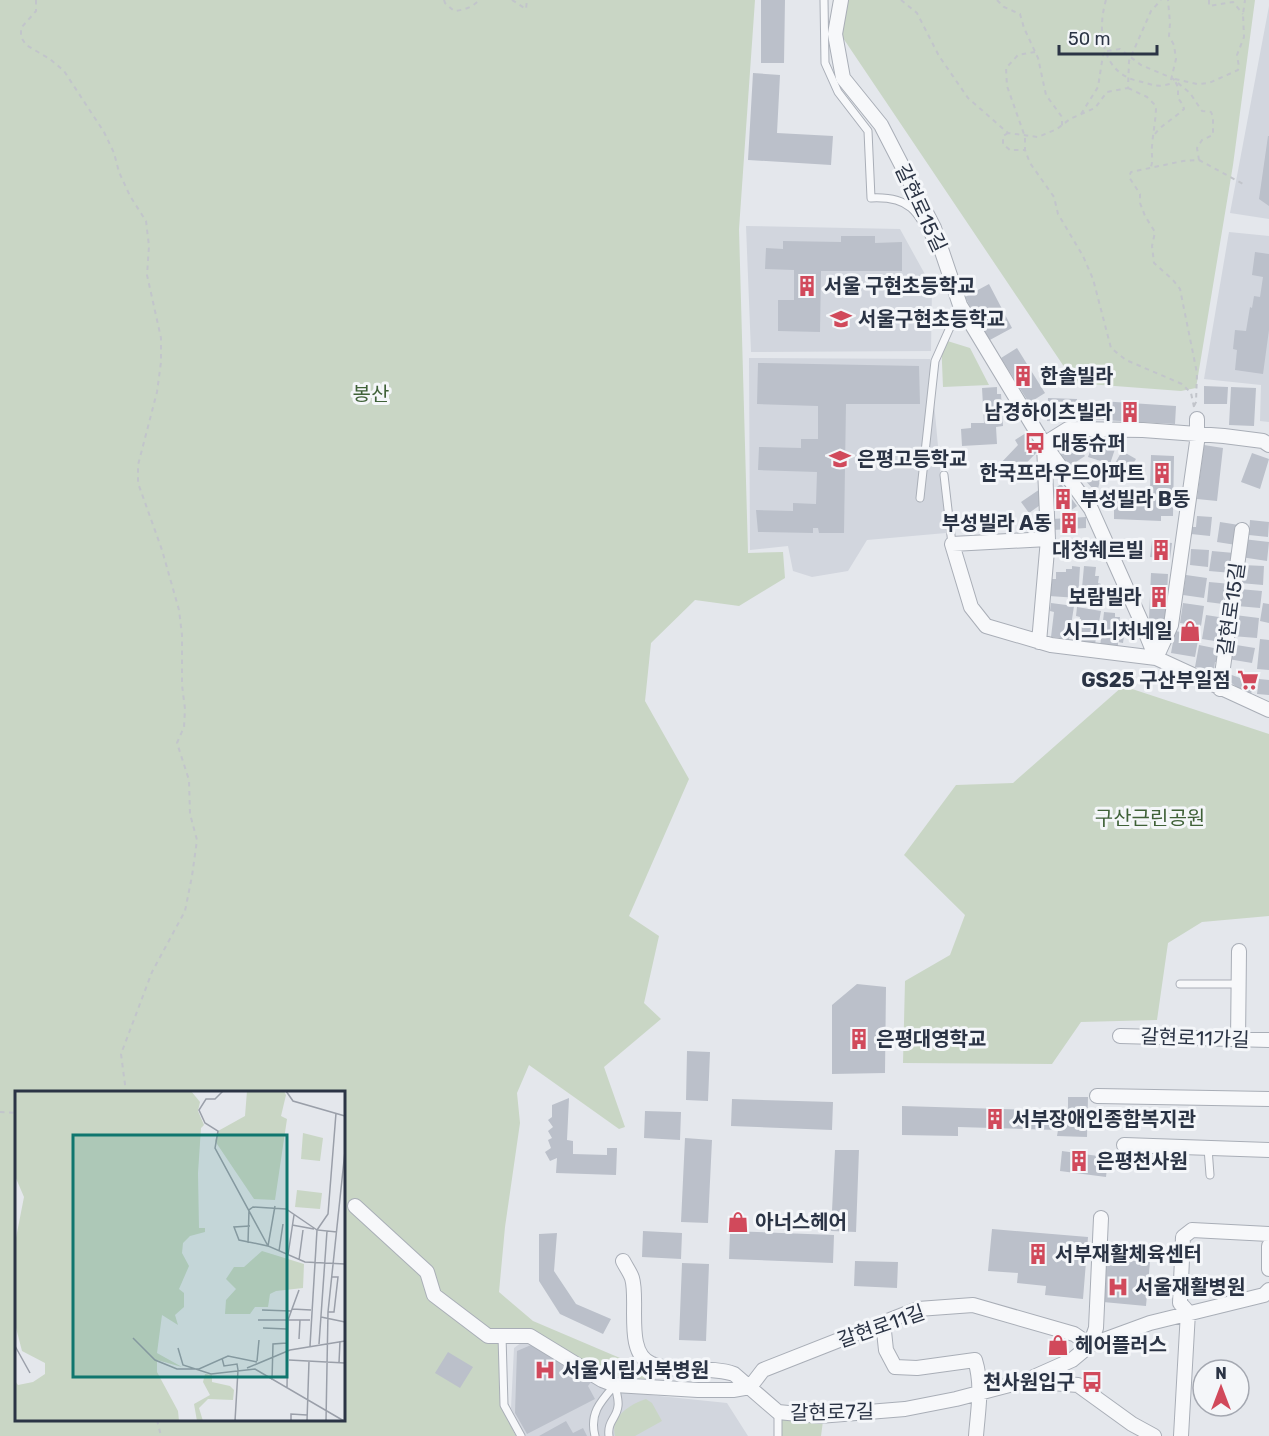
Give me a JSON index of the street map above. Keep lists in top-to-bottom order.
{
  "streets": {
    "street": [
      "갈현로15길",
      "갈현로11가길",
      "갈현로11길",
      "갈현로7길"
    ]
  },
  "crossings": [
    ["갈현로11길", "갈현로7길"]
  ],
  "parks": ["봉산", "구산근린공원"],
  "places": {
    "building": [
      "서울 구현초등학교",
      "한솔빌라",
      "남경하이츠빌라",
      "한국프라우드아파트",
      "부성빌라 B동",
      "부성빌라 A동",
      "대청쉐르빌",
      "보람빌라",
      "은평대영학교",
      "서부장애인종합복지관",
      "은평천사원",
      "서부재활체육센터"
    ],
    "school or university": ["서울구현초등학교", "은평고등학교"],
    "bus stop": ["대동슈퍼", "천사원입구"],
    "shop": ["시그니처네일", "아너스헤어", "헤어플러스"],
    "supermarket": ["GS25 구산부일점"],
    "hospital": ["서울재활병원", "서울시립서북병원"]
  },
  "scale_bar": "50 m",
  "north": "top"
}
